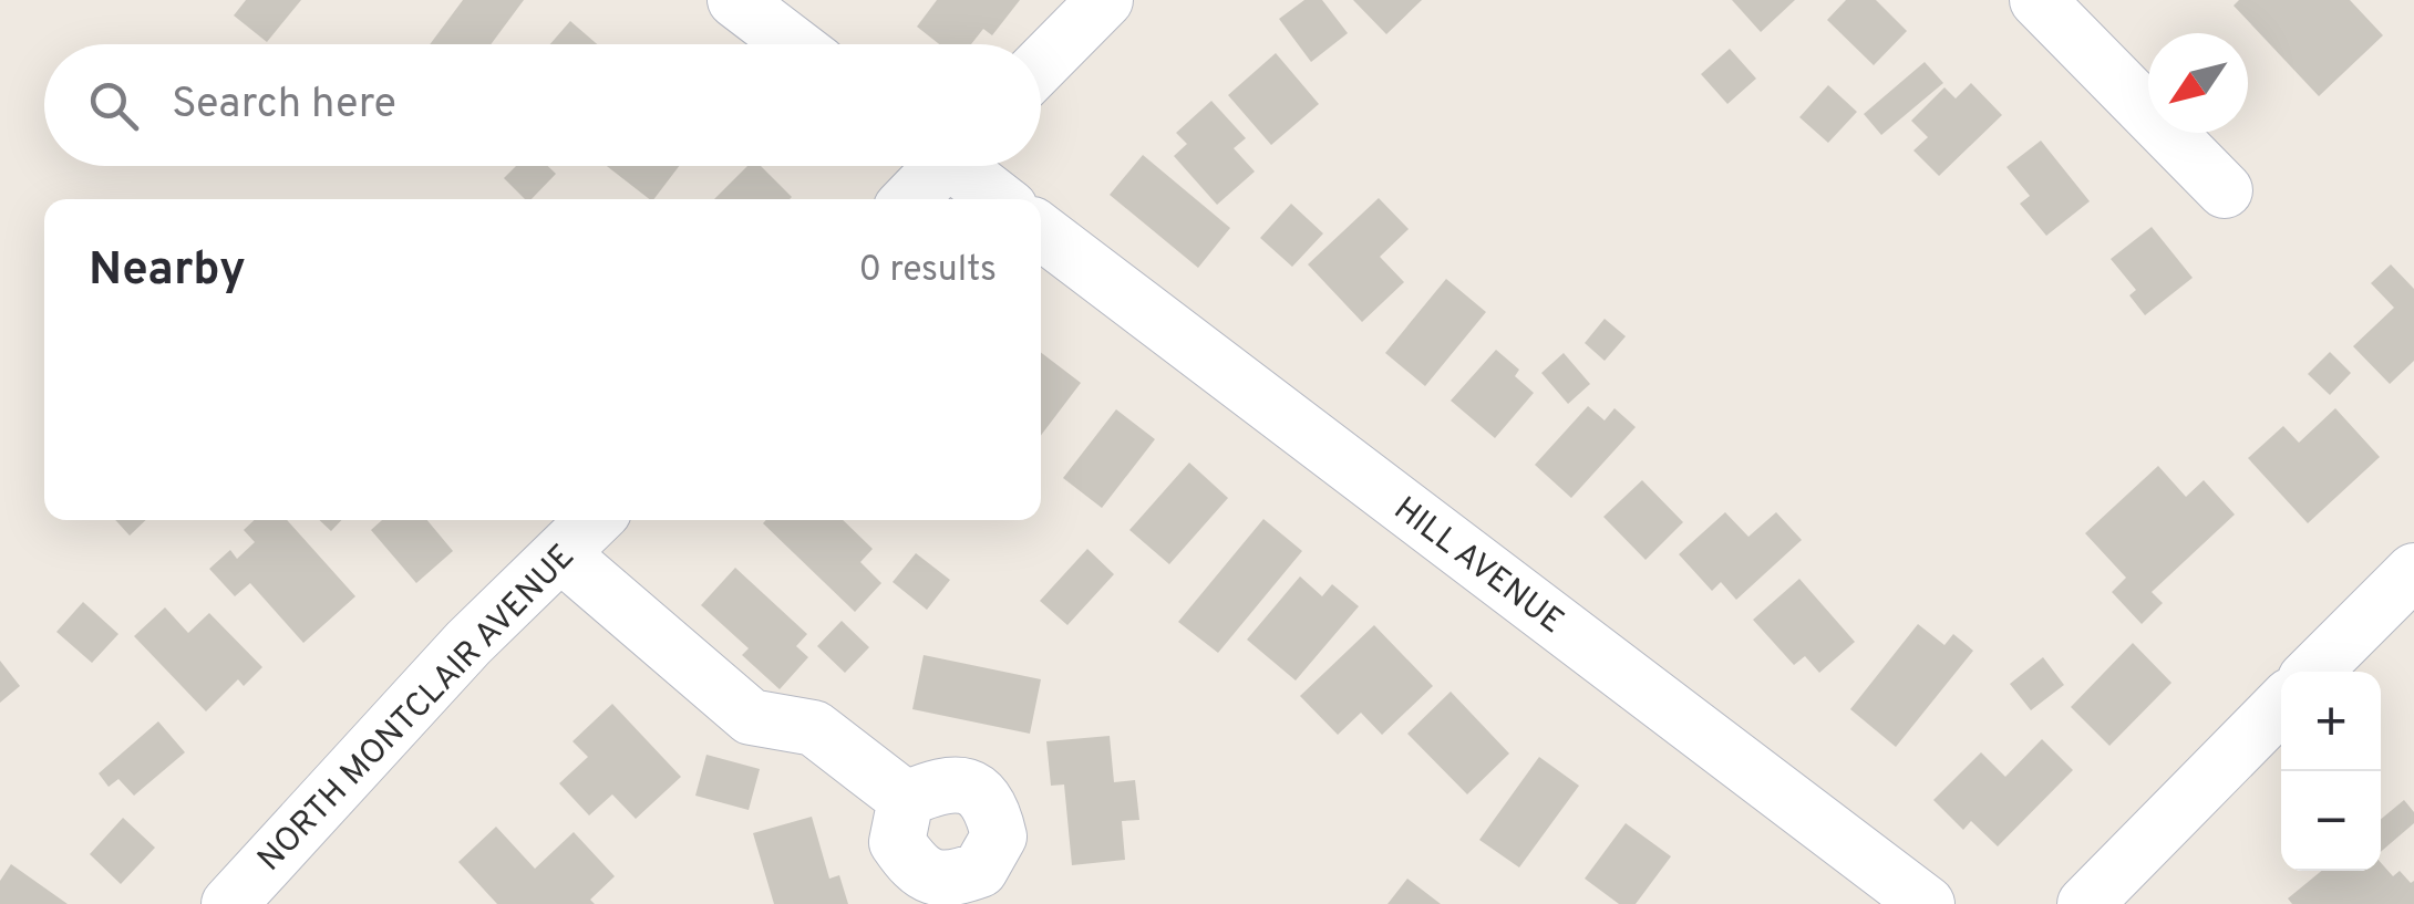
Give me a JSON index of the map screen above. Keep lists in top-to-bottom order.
{
  "streets": {
    "street": ["HILL AVENUE", "NORTH MONTCLAIR AVENUE"]
  },
  "north": "bottom left",
  "page": {
    "search": "Search here",
    "heading": ["Nearby", "0 results"],
    "map_buttons": ["+", "−"]
  }
}
